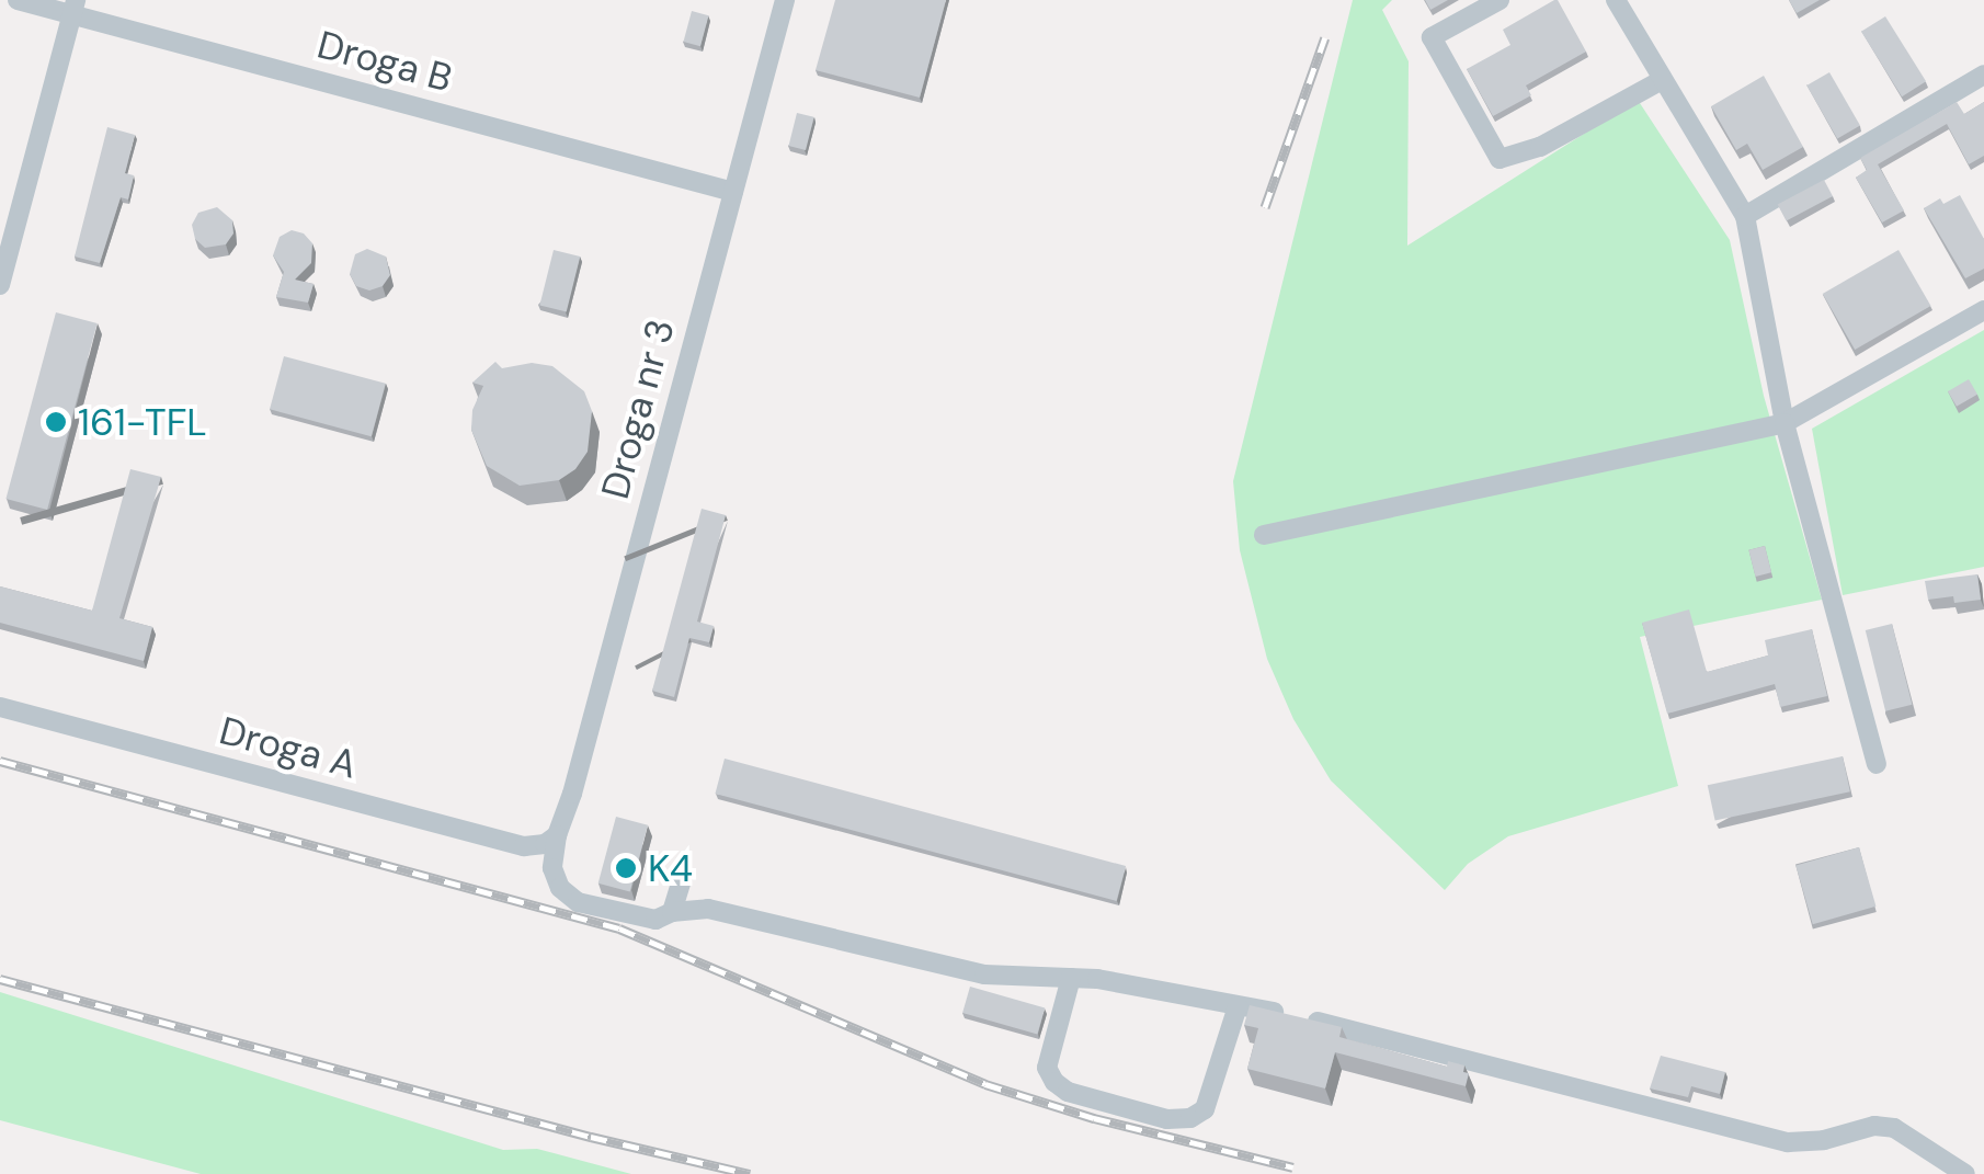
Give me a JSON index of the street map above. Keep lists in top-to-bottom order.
{
  "streets": {
    "street": ["Droga B", "Droga nr 3", "Droga A"]
  },
  "crossings": [
    ["Droga B", "Droga nr 3"],
    ["Droga nr 3", "Droga A"]
  ],
  "places": ["161-TFL", "K4"]
}
